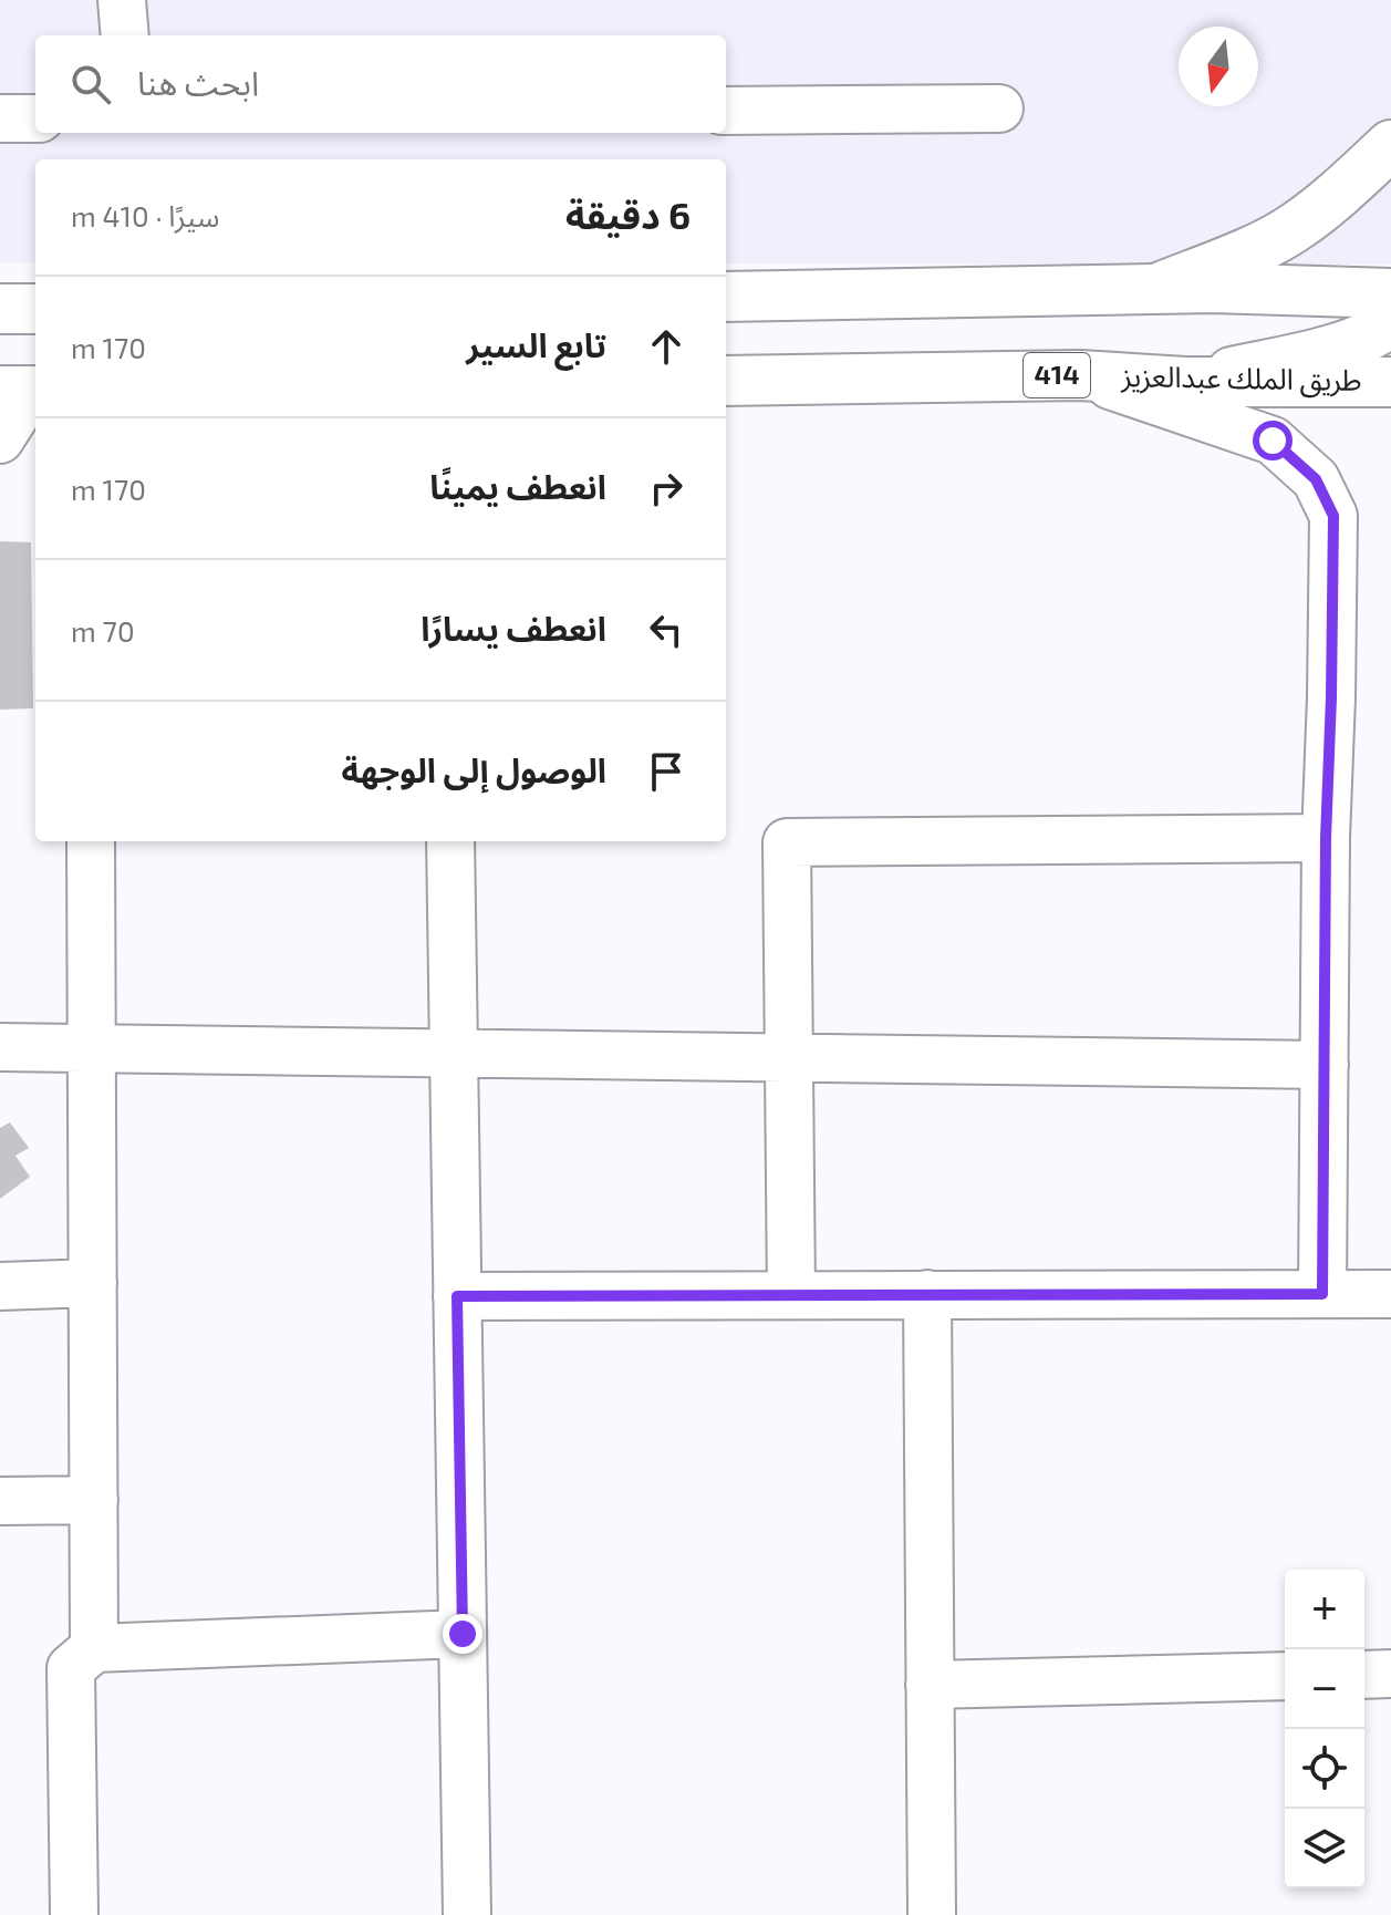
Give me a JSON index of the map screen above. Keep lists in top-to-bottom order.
{
  "streets": {
    "main road": ["414", "طريق الملك عبدالعزيز"]
  },
  "north": "bottom",
  "page": {
    "search": "ابحث هنا",
    "heading": ["6 دقيقة", "سيرًا · 410 m"],
    "list": [
      ["تابع السير", "170 m"],
      ["انعطف يمينًا", "170 m"],
      ["انعطف يسارًا", "70 m"],
      "الوصول إلى الوجهة"
    ],
    "map_buttons": ["+", "−"]
  }
}
